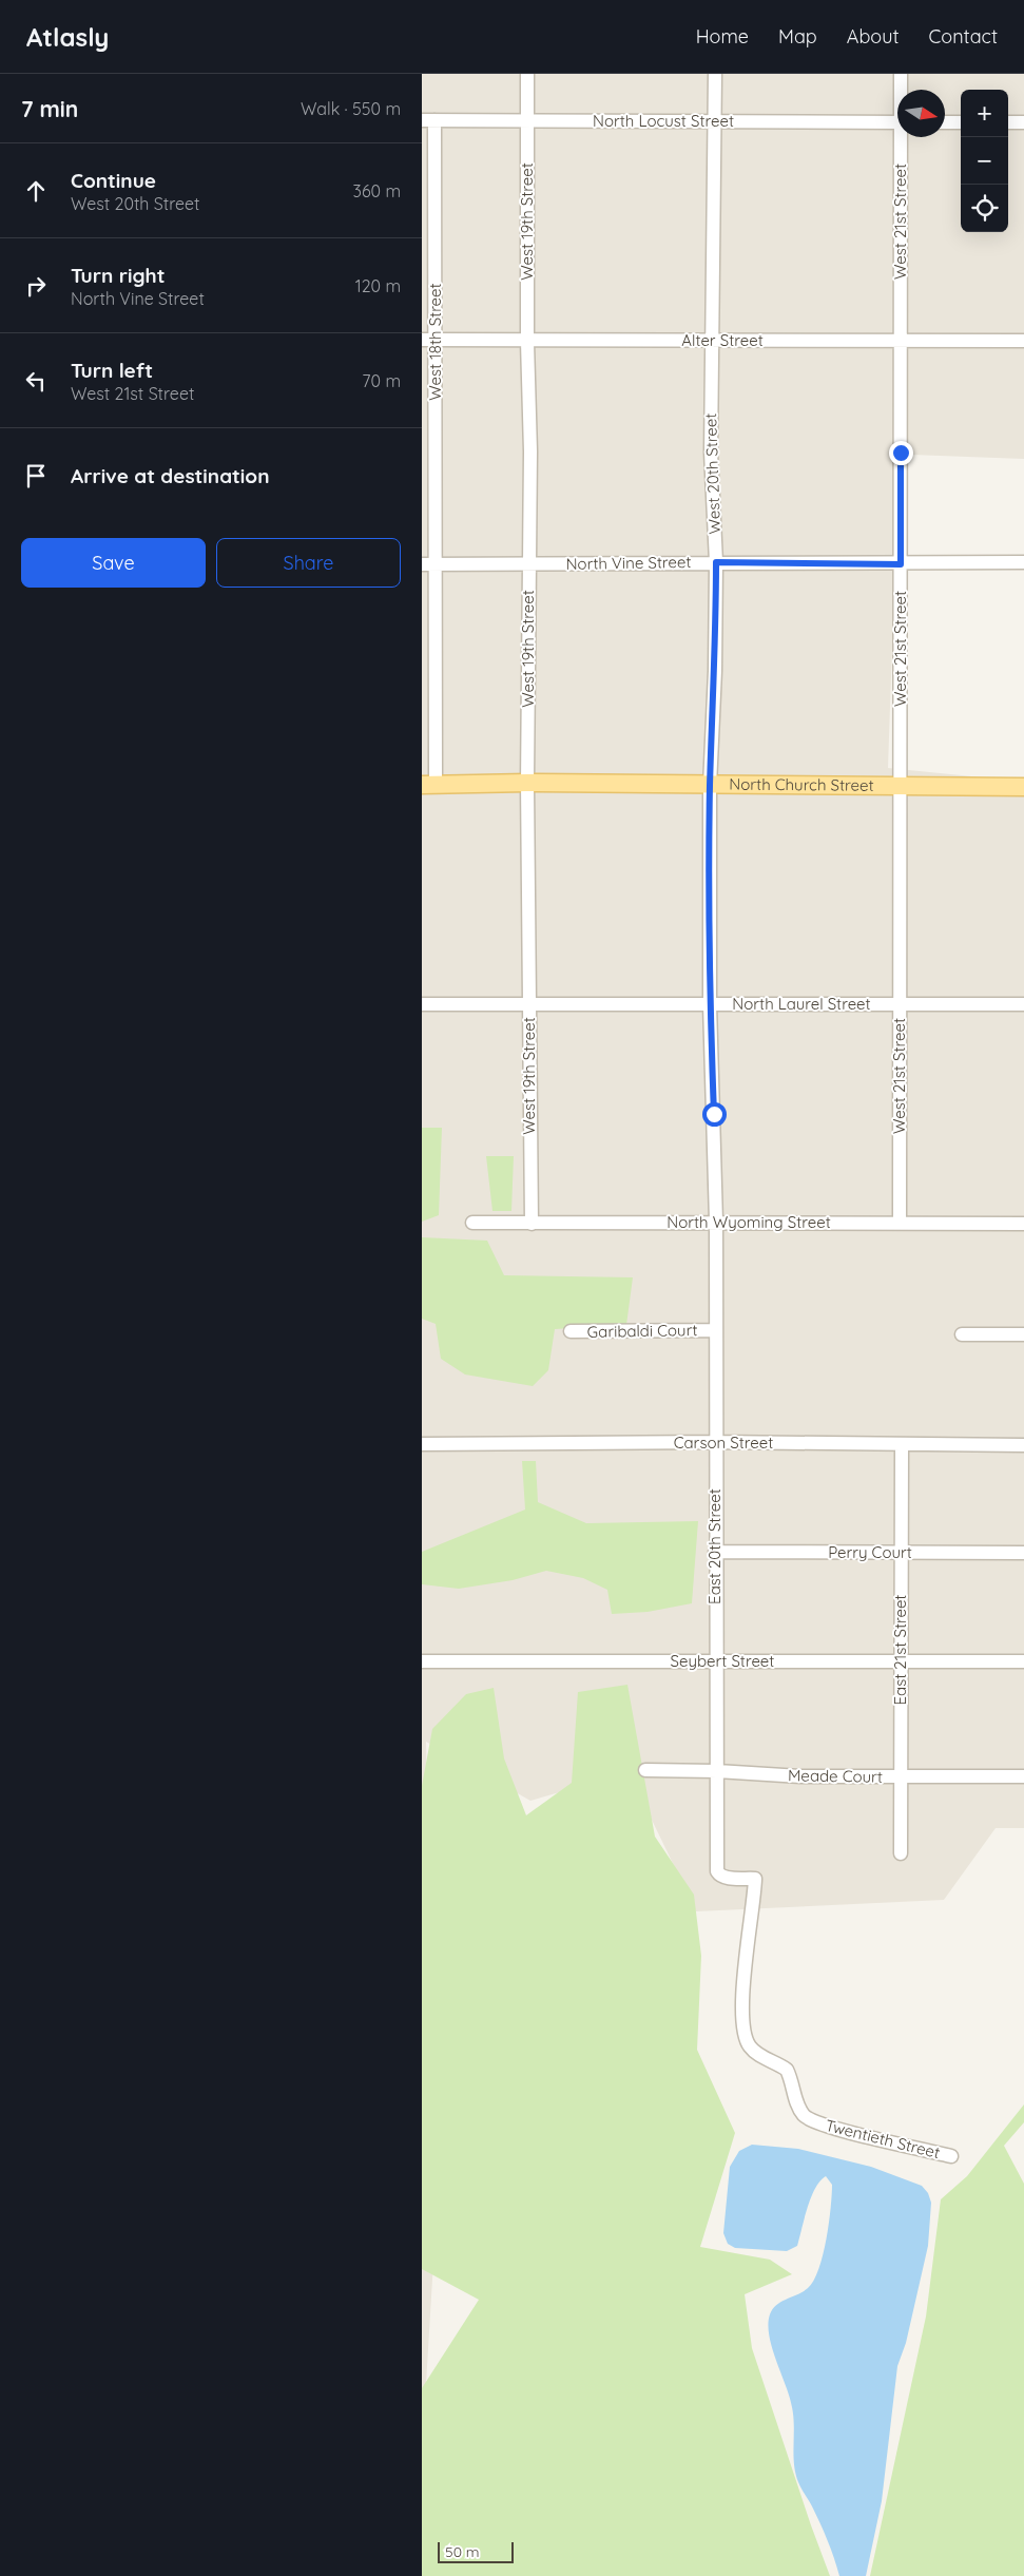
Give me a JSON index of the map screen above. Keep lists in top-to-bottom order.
{
  "streets": {
    "main road": ["North Church Street"],
    "street": [
      "North Locust Street",
      "West 19th Street",
      "West 21st Street",
      "Alter Street",
      "West 18th Street",
      "West 20th Street",
      "North Vine Street",
      "North Laurel Street",
      "North Wyoming Street",
      "Garibaldi Court",
      "Carson Street",
      "East 20th Street",
      "Perry Court",
      "East 21st Street",
      "Seybert Street",
      "Meade Court",
      "Twentieth Street"
    ]
  },
  "crossings": [
    ["North Locust Street", "West 19th Street"],
    ["North Locust Street", "West 18th Street"],
    ["North Locust Street", "West 20th Street"],
    ["West 19th Street", "Alter Street"],
    ["West 19th Street", "North Vine Street"],
    ["West 19th Street", "North Church Street"],
    ["West 19th Street", "North Laurel Street"],
    ["West 19th Street", "North Wyoming Street"],
    ["West 21st Street", "Alter Street"],
    ["West 21st Street", "North Vine Street"],
    ["West 21st Street", "North Church Street"],
    ["West 21st Street", "North Laurel Street"],
    ["West 21st Street", "North Wyoming Street"],
    ["Alter Street", "West 18th Street"],
    ["Alter Street", "West 20th Street"],
    ["West 18th Street", "North Vine Street"],
    ["West 18th Street", "North Church Street"],
    ["West 20th Street", "North Vine Street"],
    ["West 20th Street", "North Church Street"],
    ["West 20th Street", "North Laurel Street"],
    ["West 20th Street", "North Wyoming Street"],
    ["West 20th Street", "East 20th Street"],
    ["North Wyoming Street", "East 20th Street"],
    ["Garibaldi Court", "East 20th Street"],
    ["Carson Street", "East 20th Street"],
    ["Carson Street", "East 21st Street"],
    ["East 20th Street", "Perry Court"],
    ["East 20th Street", "Seybert Street"],
    ["East 20th Street", "Meade Court"],
    ["East 20th Street", "Twentieth Street"],
    ["Perry Court", "East 21st Street"],
    ["East 21st Street", "Seybert Street"],
    ["East 21st Street", "Meade Court"]
  ],
  "scale_bar": "50 m",
  "north": "right",
  "page": {
    "header": "Atlasly",
    "nav": [
      "Home",
      "Map",
      "About",
      "Contact"
    ],
    "heading": ["7 min", "Walk · 550 m"],
    "map_buttons": ["+", "−"],
    "list": [
      ["Continue", "West 20th Street", "360 m"],
      ["Turn right", "North Vine Street", "120 m"],
      ["Turn left", "West 21st Street", "70 m"],
      "Arrive at destination"
    ],
    "buttons": ["Save", "Share"],
    "scale": "50 m"
  }
}
